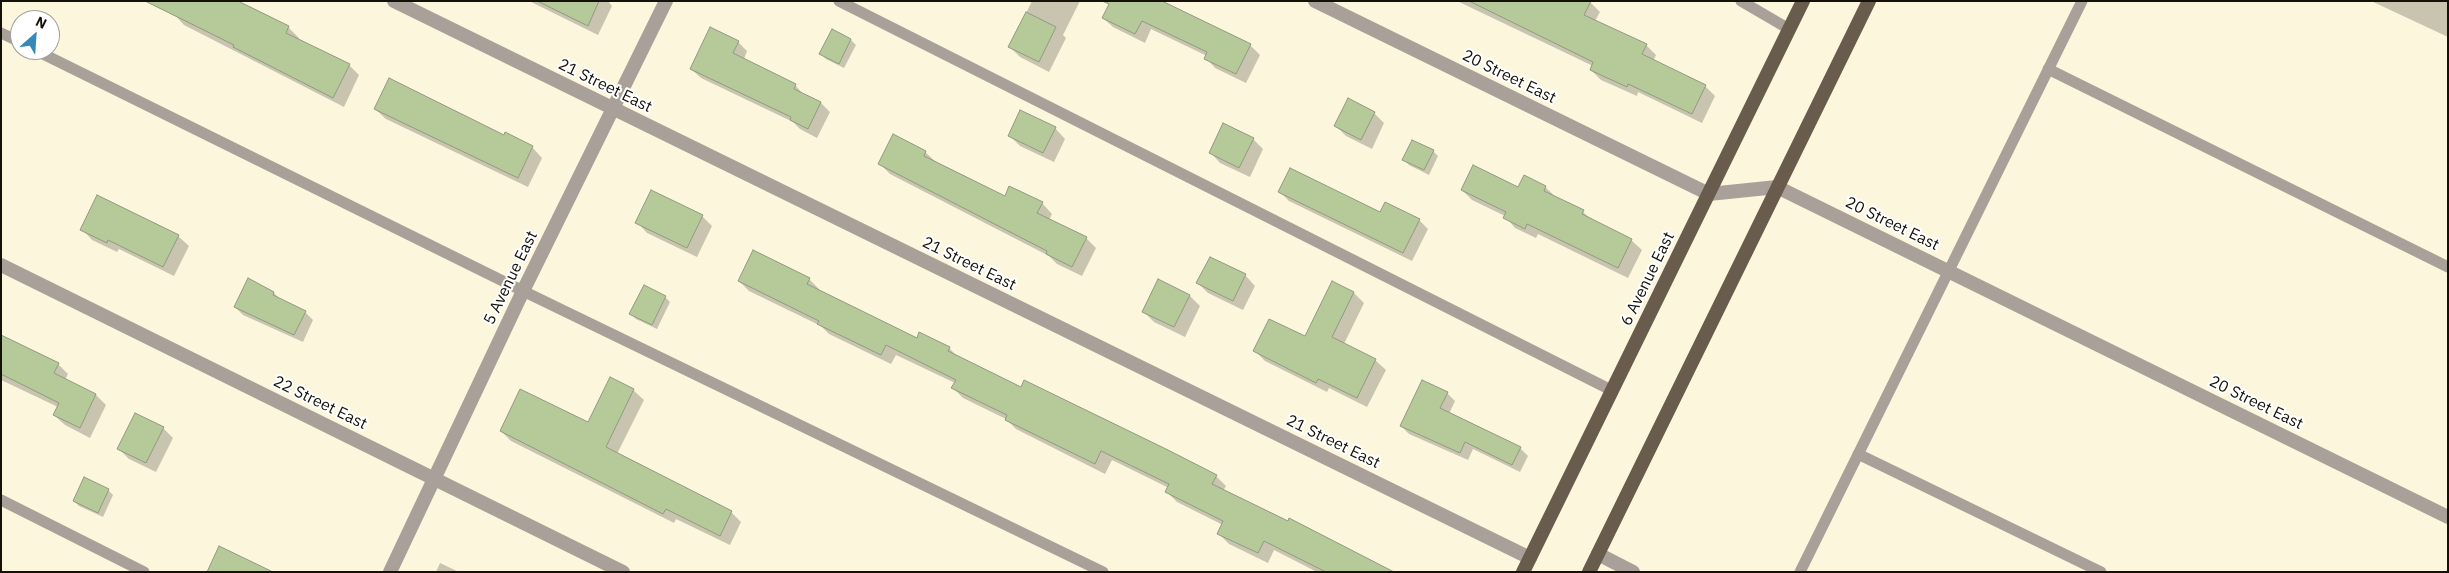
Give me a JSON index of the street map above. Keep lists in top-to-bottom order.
{
  "streets": {
    "main road": ["6 Avenue East"],
    "street": [
      "20 Street East",
      "21 Street East",
      "5 Avenue East",
      "22 Street East"
    ]
  },
  "crossings": [
    ["20 Street East", "6 Avenue East"],
    ["21 Street East", "5 Avenue East"],
    ["21 Street East", "6 Avenue East"],
    ["5 Avenue East", "22 Street East"]
  ],
  "north": "top right"
}
